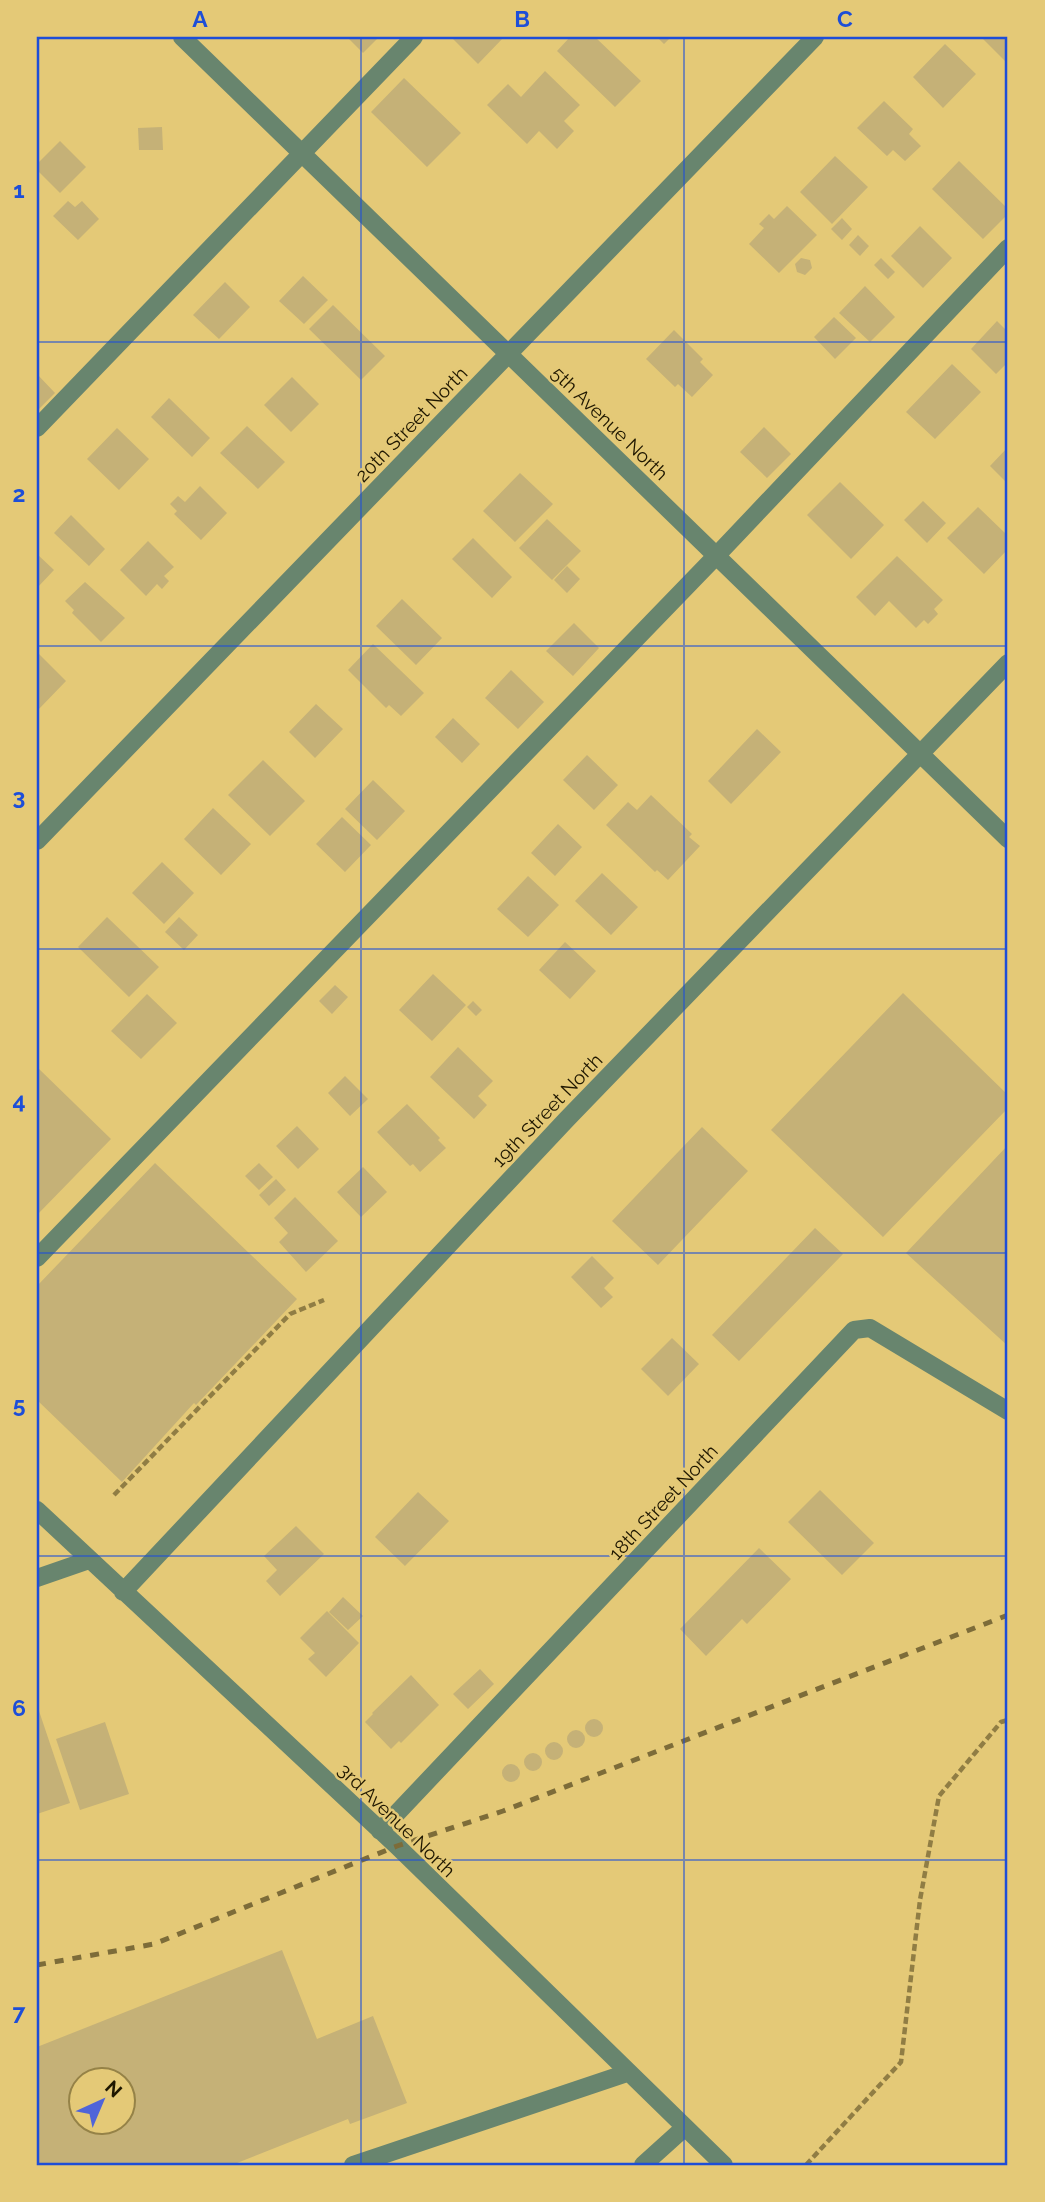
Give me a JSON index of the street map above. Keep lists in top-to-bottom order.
{
  "streets": {
    "street": [
      "5th Avenue North",
      "20th Street North",
      "19th Street North",
      "18th Street North",
      "3rd Avenue North"
    ]
  },
  "crossings": [
    ["5th Avenue North", "20th Street North"],
    ["5th Avenue North", "19th Street North"],
    ["19th Street North", "3rd Avenue North"],
    ["18th Street North", "3rd Avenue North"]
  ],
  "north": "top right",
  "grid": {
    "columns": ["A", "B", "C"],
    "rows": [
      "1",
      "2",
      "3",
      "4",
      "5",
      "6",
      "7"
    ]
  }
}
